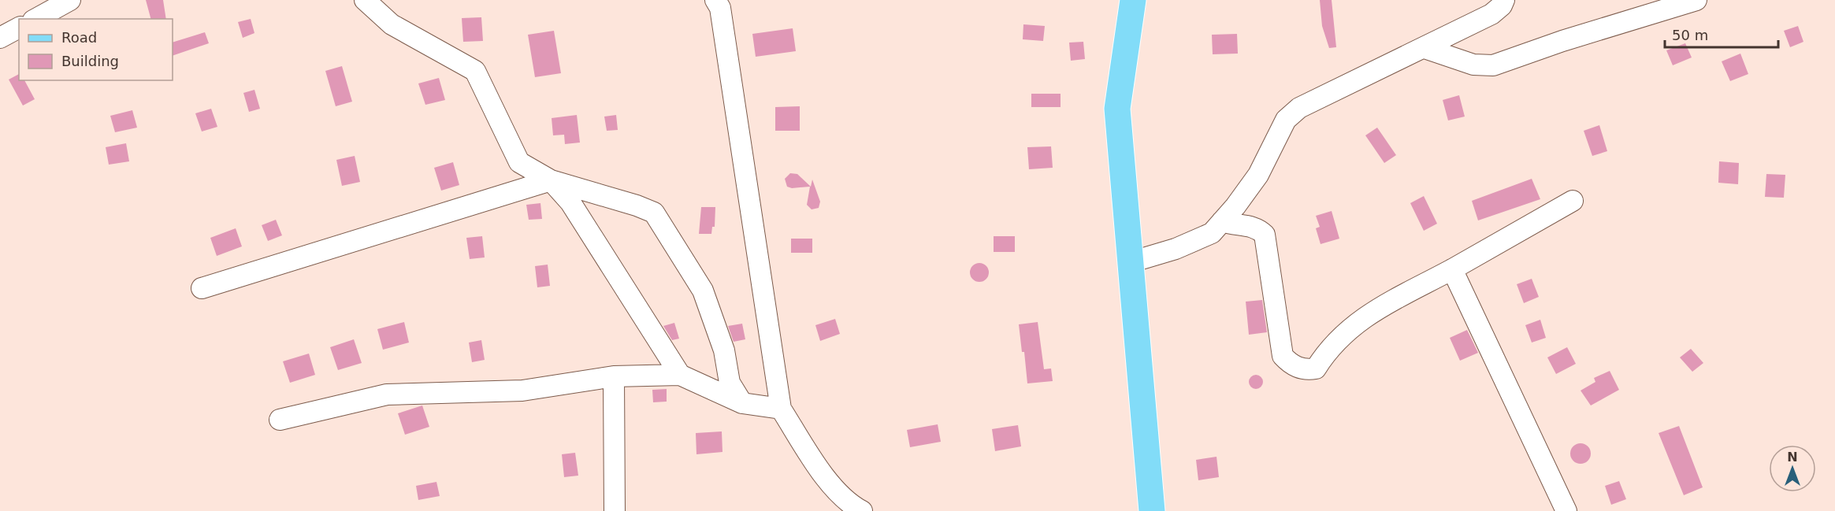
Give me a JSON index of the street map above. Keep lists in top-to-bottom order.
{
  "legend": ["Road", "Building"],
  "scale_bar": "50 m",
  "north": "top"
}
